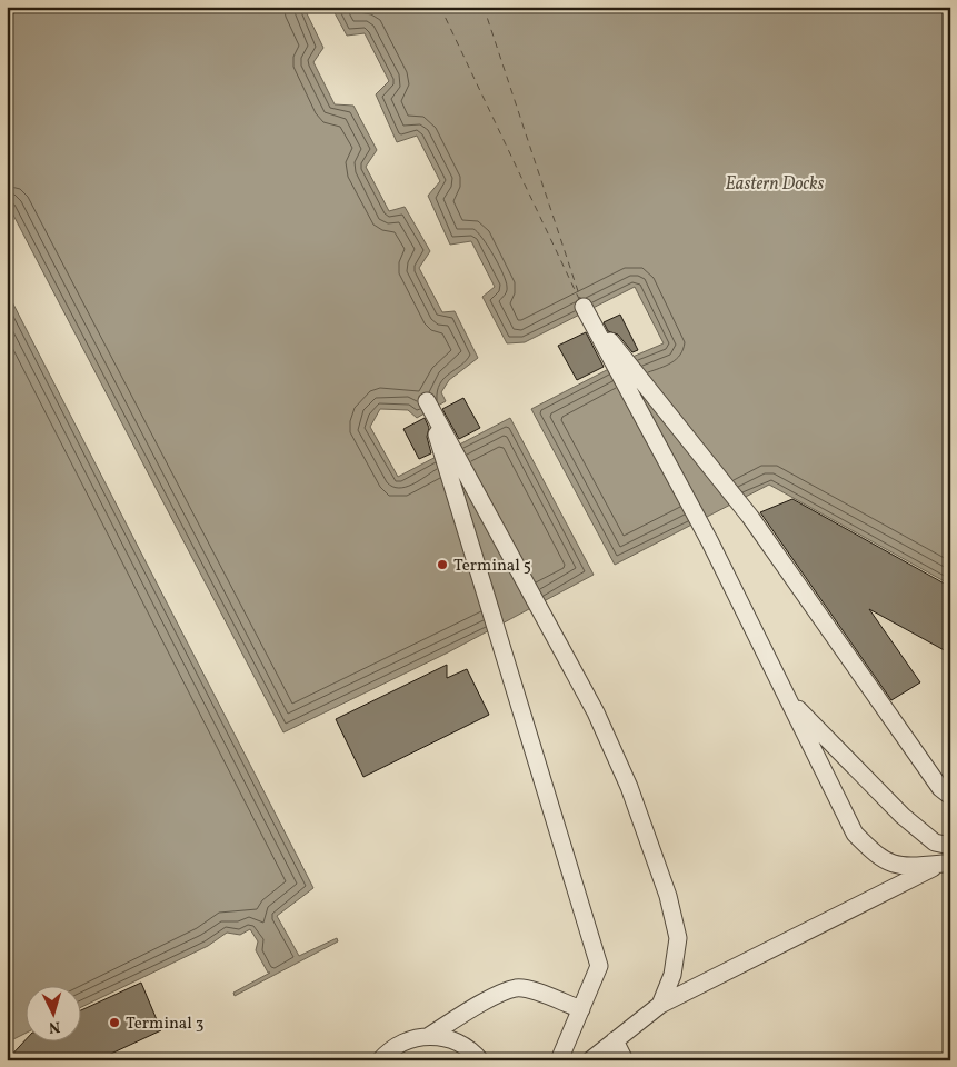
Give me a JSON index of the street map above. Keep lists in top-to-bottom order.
{
  "water": ["Eastern Docks"],
  "places": ["Terminal 5", "Terminal 3"],
  "north": "bottom"
}
